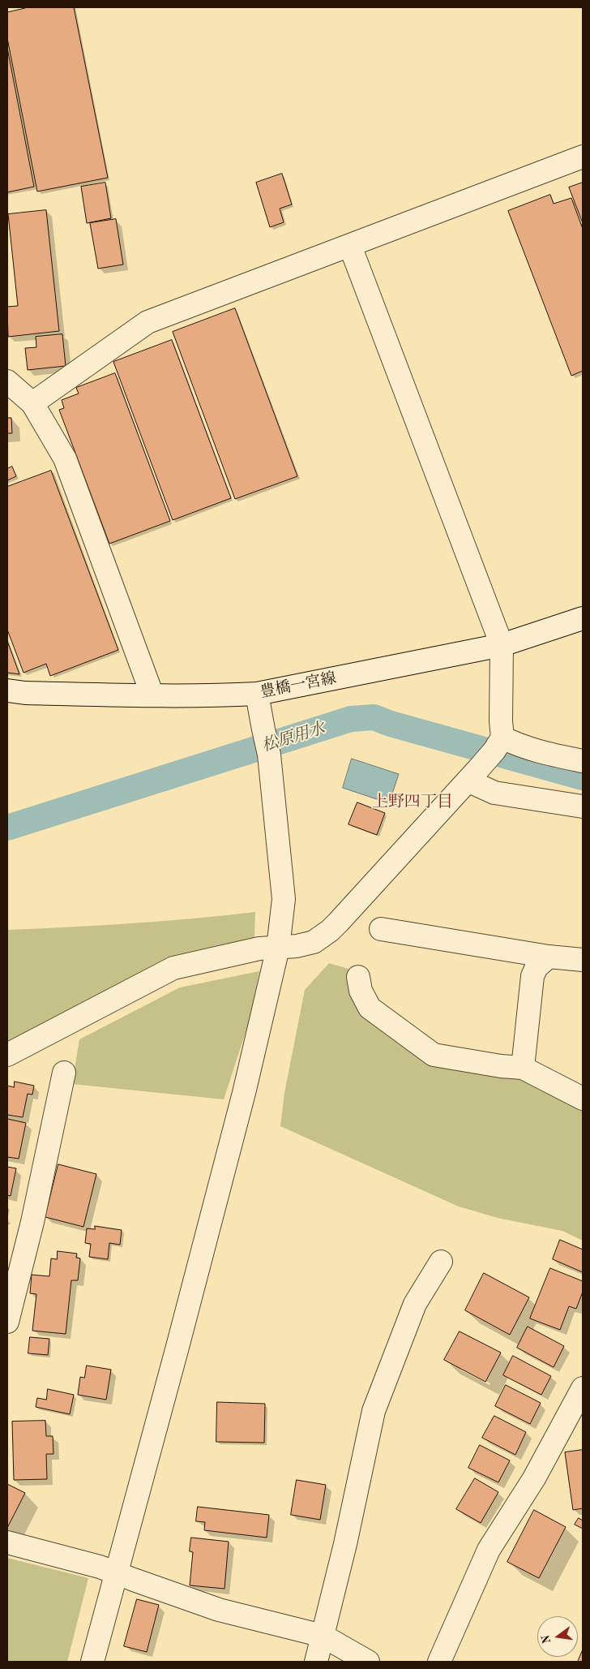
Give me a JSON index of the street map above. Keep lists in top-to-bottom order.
{
  "streets": {
    "street": ["豊橋一宮線"]
  },
  "districts": ["上野四丁目"],
  "water": ["松原用水"],
  "north": "left"
}
